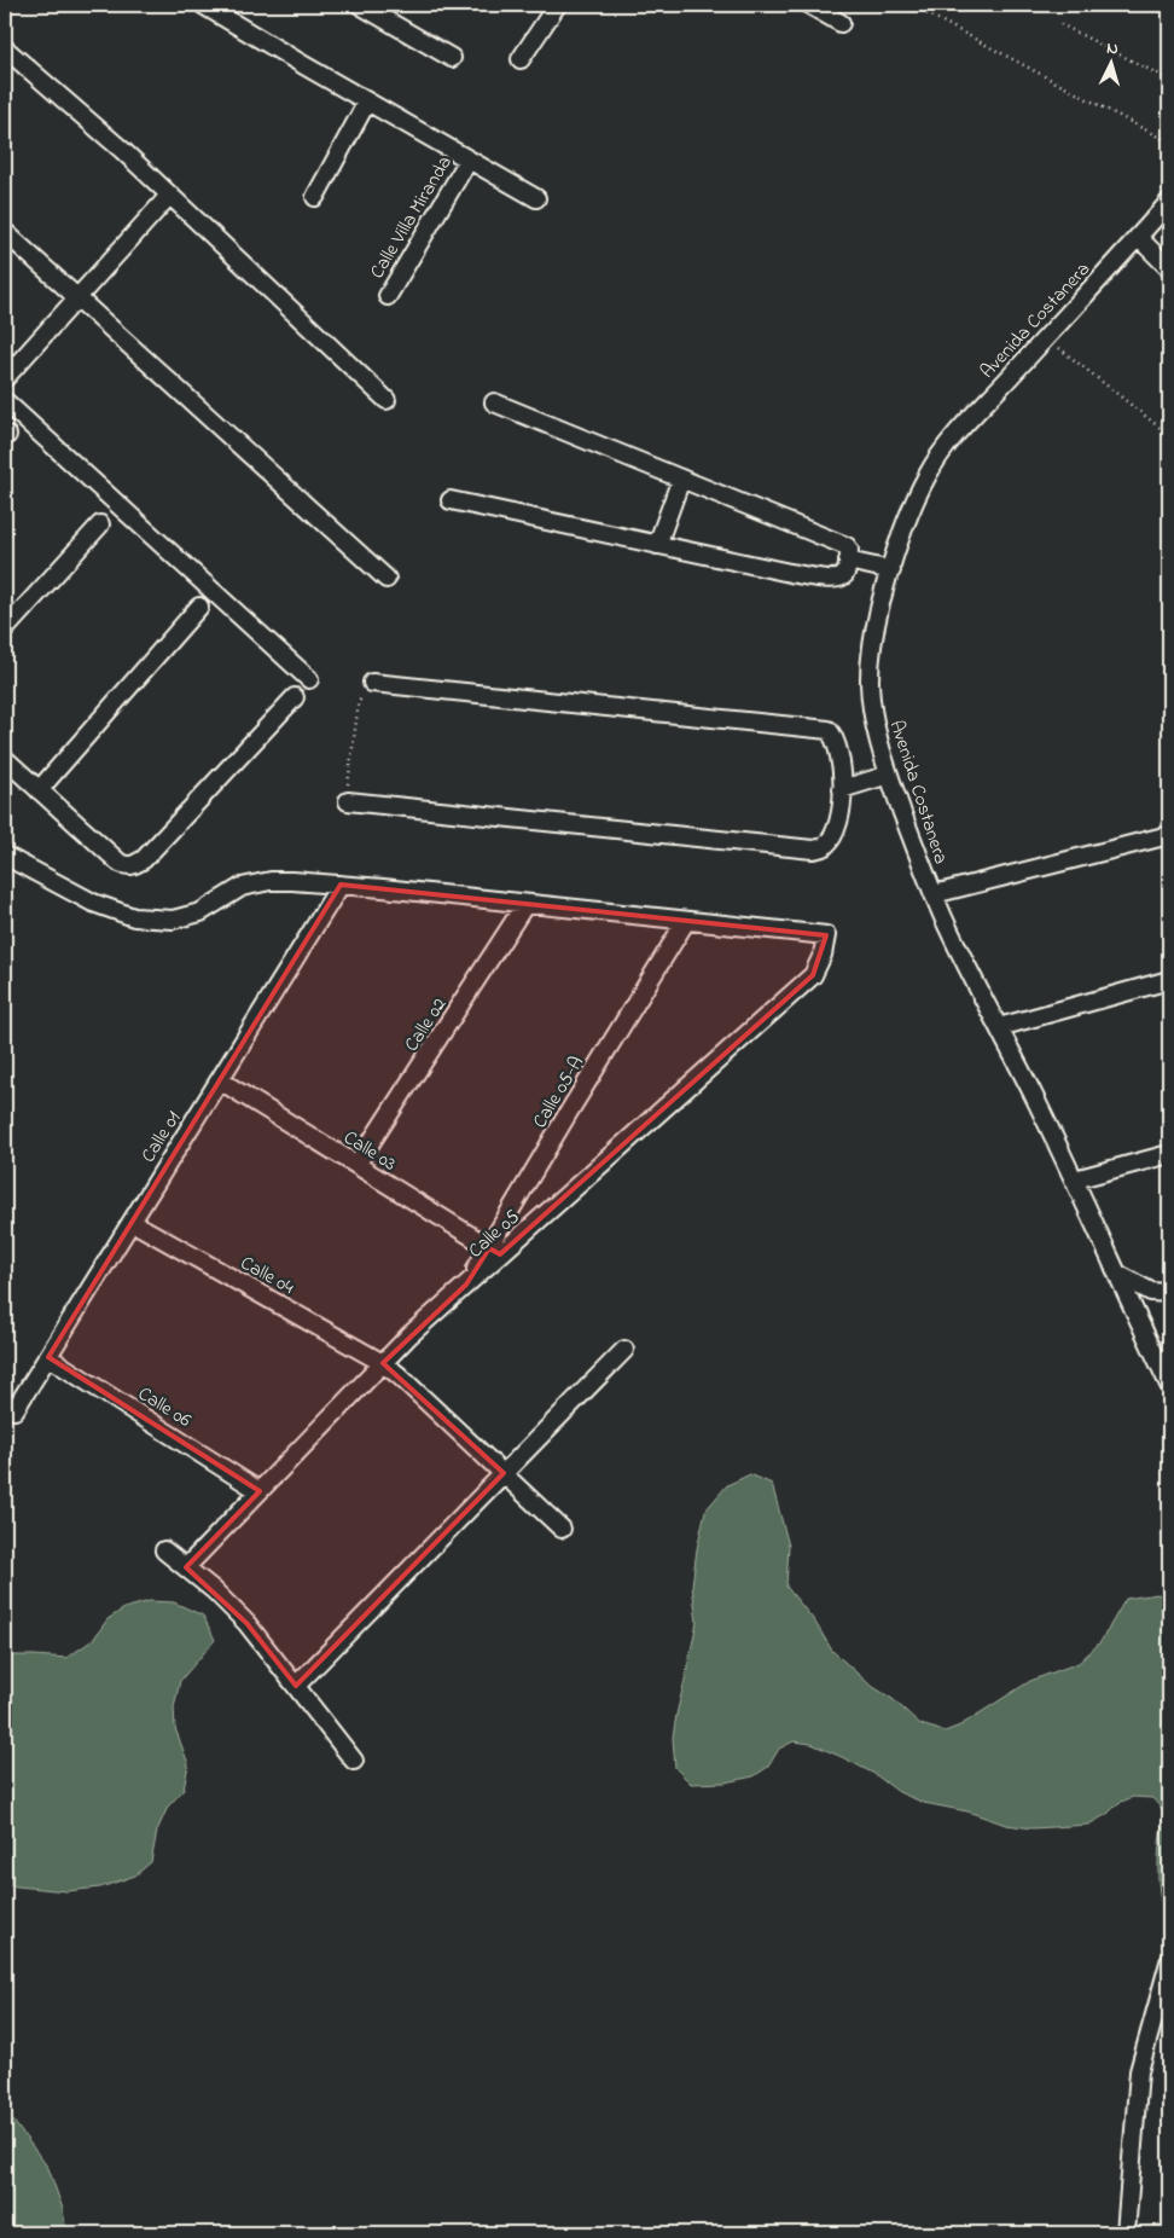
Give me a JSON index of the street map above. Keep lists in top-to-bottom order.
{
  "streets": {
    "street": [
      "Calle Villa Miranda",
      "Avenida Costanera",
      "Calle 02",
      "Calle 05-A",
      "Calle 01",
      "Calle 03",
      "Calle 05",
      "Calle 04",
      "Calle 06"
    ]
  },
  "crossings": [
    ["Calle 02", "Calle 03"],
    ["Calle 05-A", "Calle 03"],
    ["Calle 05-A", "Calle 05"],
    ["Calle 01", "Calle 03"],
    ["Calle 01", "Calle 04"],
    ["Calle 01", "Calle 06"],
    ["Calle 03", "Calle 05"],
    ["Calle 05", "Calle 04"],
    ["Calle 05", "Calle 06"]
  ],
  "north": "top"
}
